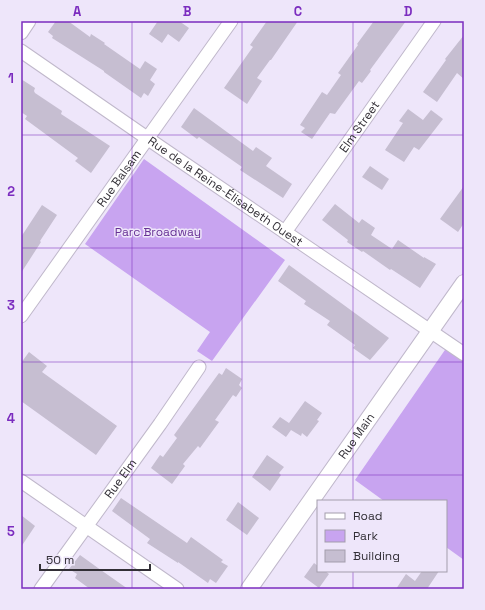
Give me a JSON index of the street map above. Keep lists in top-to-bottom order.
{
  "streets": {
    "street": [
      "Elm Street",
      "Rue Balsam",
      "Rue de la Reine-Élisabeth Ouest",
      "Rue Main",
      "Rue Elm"
    ]
  },
  "crossings": [
    ["Elm Street", "Rue de la Reine-Élisabeth Ouest"],
    ["Rue Balsam", "Rue de la Reine-Élisabeth Ouest"],
    ["Rue de la Reine-Élisabeth Ouest", "Rue Main"]
  ],
  "parks": ["Parc Broadway"],
  "legend": ["Road", "Park", "Building"],
  "scale_bar": "50 m",
  "grid": {
    "columns": [
      "A",
      "B",
      "C",
      "D"
    ],
    "rows": [
      "1",
      "2",
      "3",
      "4",
      "5"
    ]
  }
}
